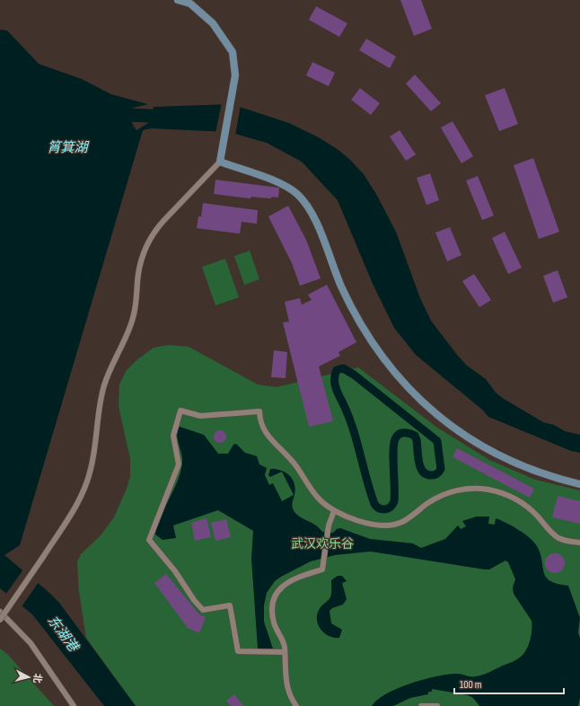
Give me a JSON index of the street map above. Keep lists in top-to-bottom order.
{
  "water": ["筲箕湖", "东湖港"],
  "parks": ["武汉欢乐谷"],
  "scale_bar": "100 m",
  "north": "right"
}
